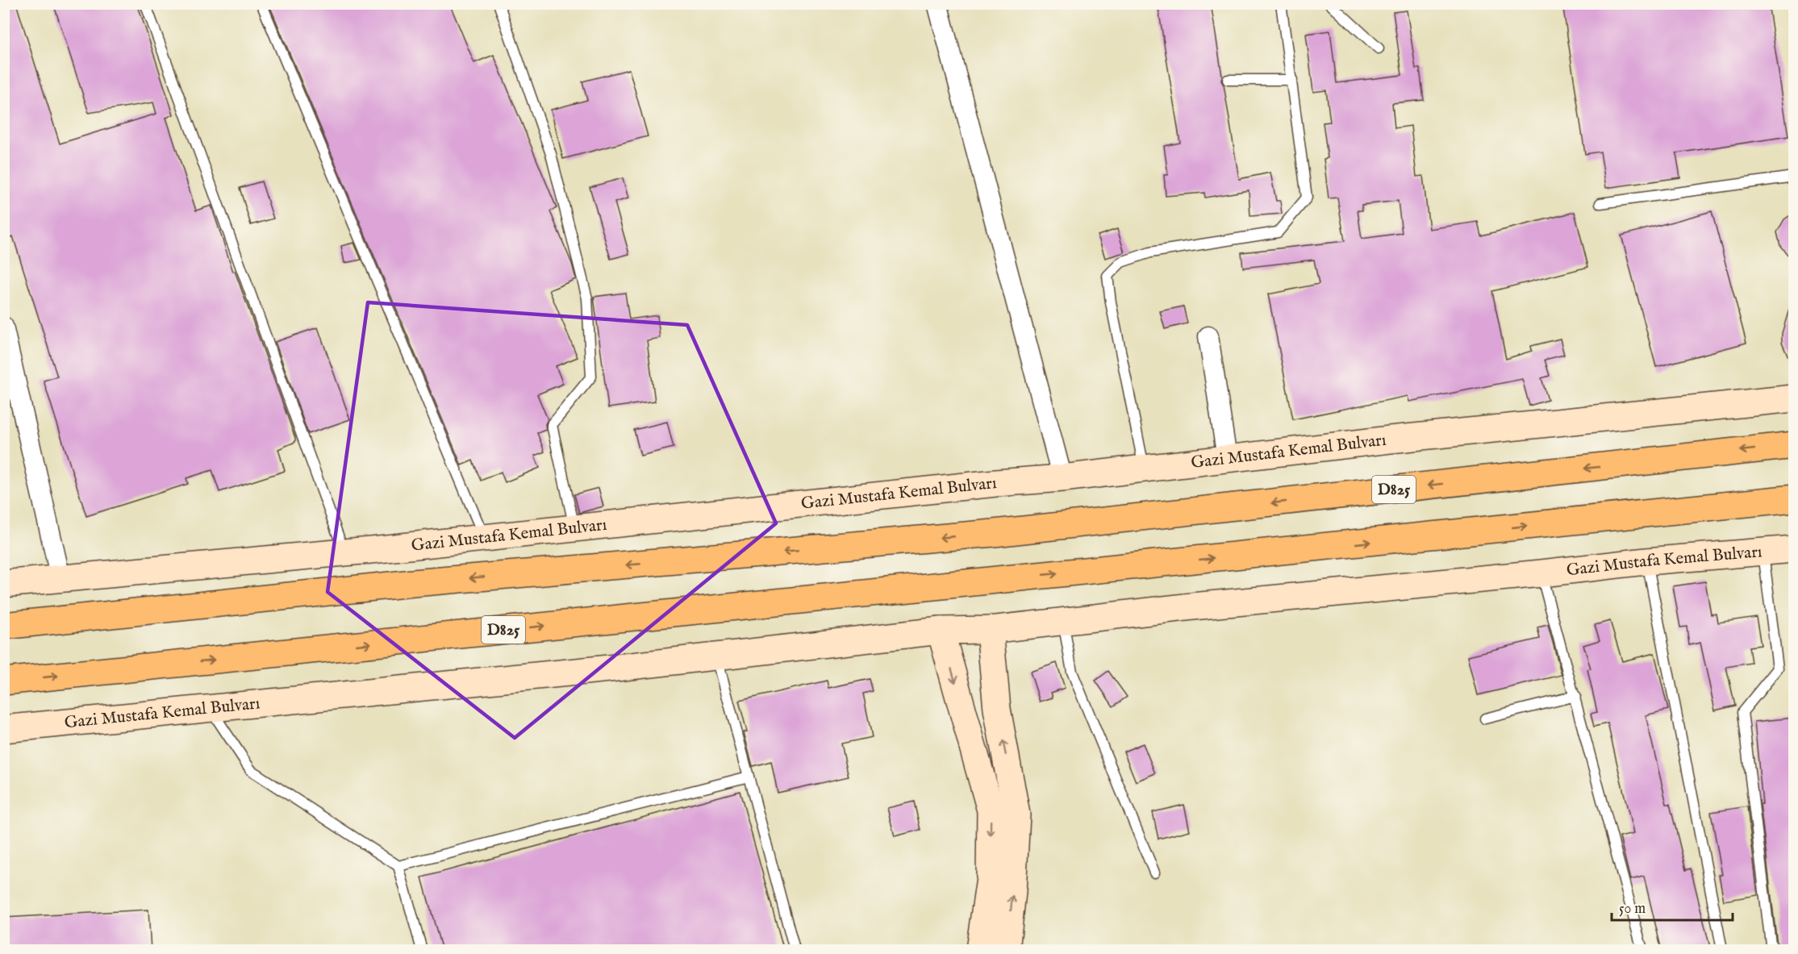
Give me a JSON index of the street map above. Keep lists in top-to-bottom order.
{
  "streets": {
    "highway": ["D825"],
    "street": ["Gazi Mustafa Kemal Bulvarı"]
  },
  "scale_bar": "50 m"
}
